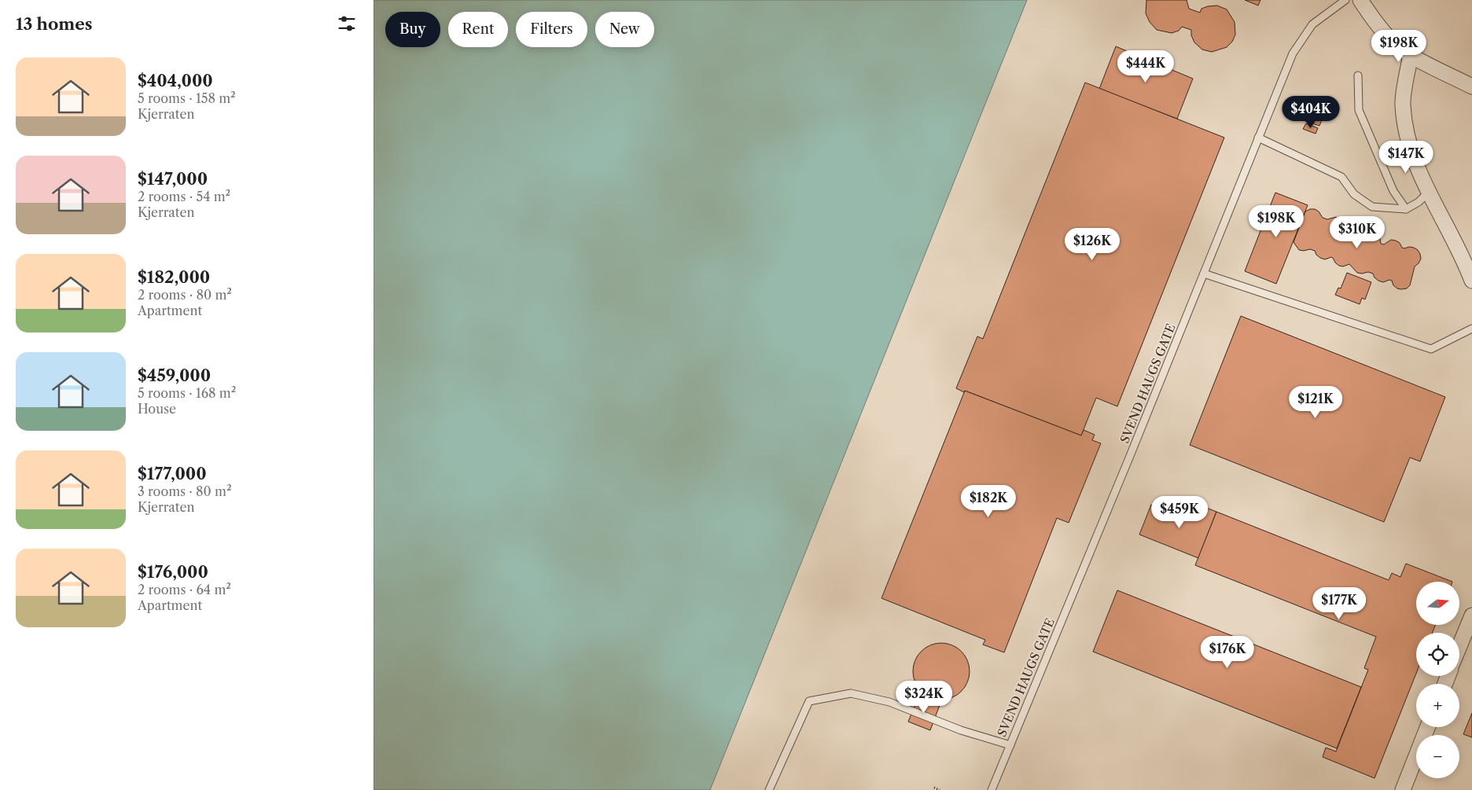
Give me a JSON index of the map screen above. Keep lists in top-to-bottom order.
{
  "streets": {
    "lane": ["SVEND HAUGS GATE"]
  },
  "north": "right",
  "page": {
    "heading": "13 homes",
    "chip": [
      "Buy",
      "Rent",
      "Filters",
      "New"
    ],
    "price": [
      "$198K",
      "$444K",
      "$404K",
      "$147K",
      "$198K",
      "$310K",
      "$126K",
      "$121K",
      "$182K",
      "$459K",
      "$177K",
      "$176K",
      "$324K"
    ],
    "list": [
      {
        "name": "$404,000",
        "note": "5 rooms · 158 m² · Kjerraten"
      },
      {
        "name": "$147,000",
        "note": "2 rooms · 54 m² · Kjerraten"
      },
      {
        "name": "$182,000",
        "note": "2 rooms · 80 m² · Apartment"
      },
      {
        "name": "$459,000",
        "note": "5 rooms · 168 m² · House"
      },
      {
        "name": "$177,000",
        "note": "3 rooms · 80 m² · Kjerraten"
      },
      {
        "name": "$176,000",
        "note": "2 rooms · 64 m² · Apartment"
      }
    ],
    "map_buttons": ["+", "−"]
  }
}
